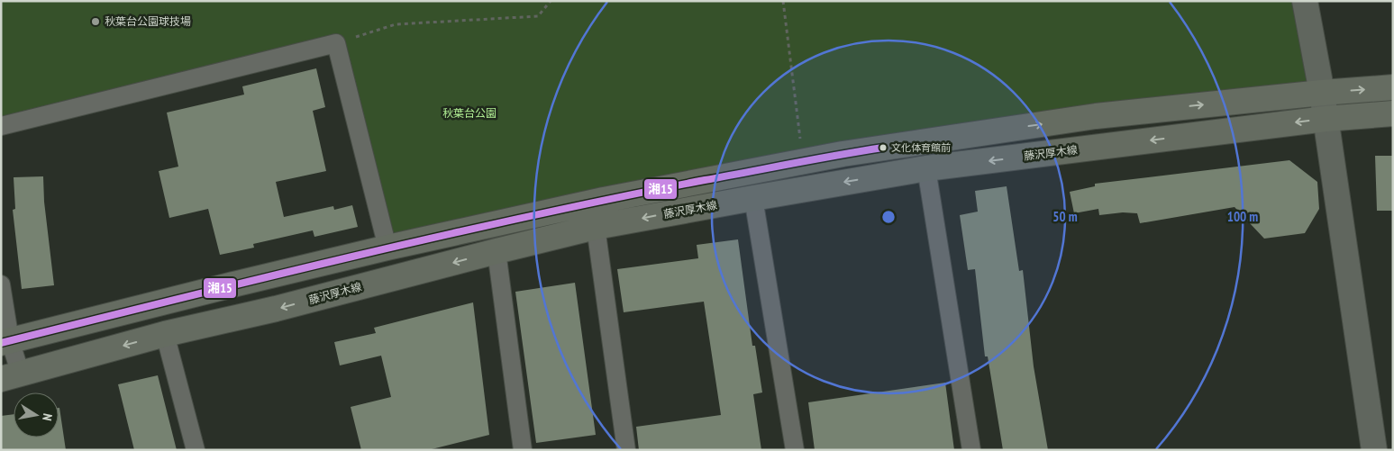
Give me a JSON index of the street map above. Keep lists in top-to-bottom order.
{
  "streets": {
    "main road": ["藤沢厚木線"]
  },
  "parks": ["秋葉台公園"],
  "places": ["秋葉台公園球技場", "文化体育館前"],
  "lines": ["transit line 湘15"],
  "north": "right",
  "rings": ["50 m", "100 m"]
}
